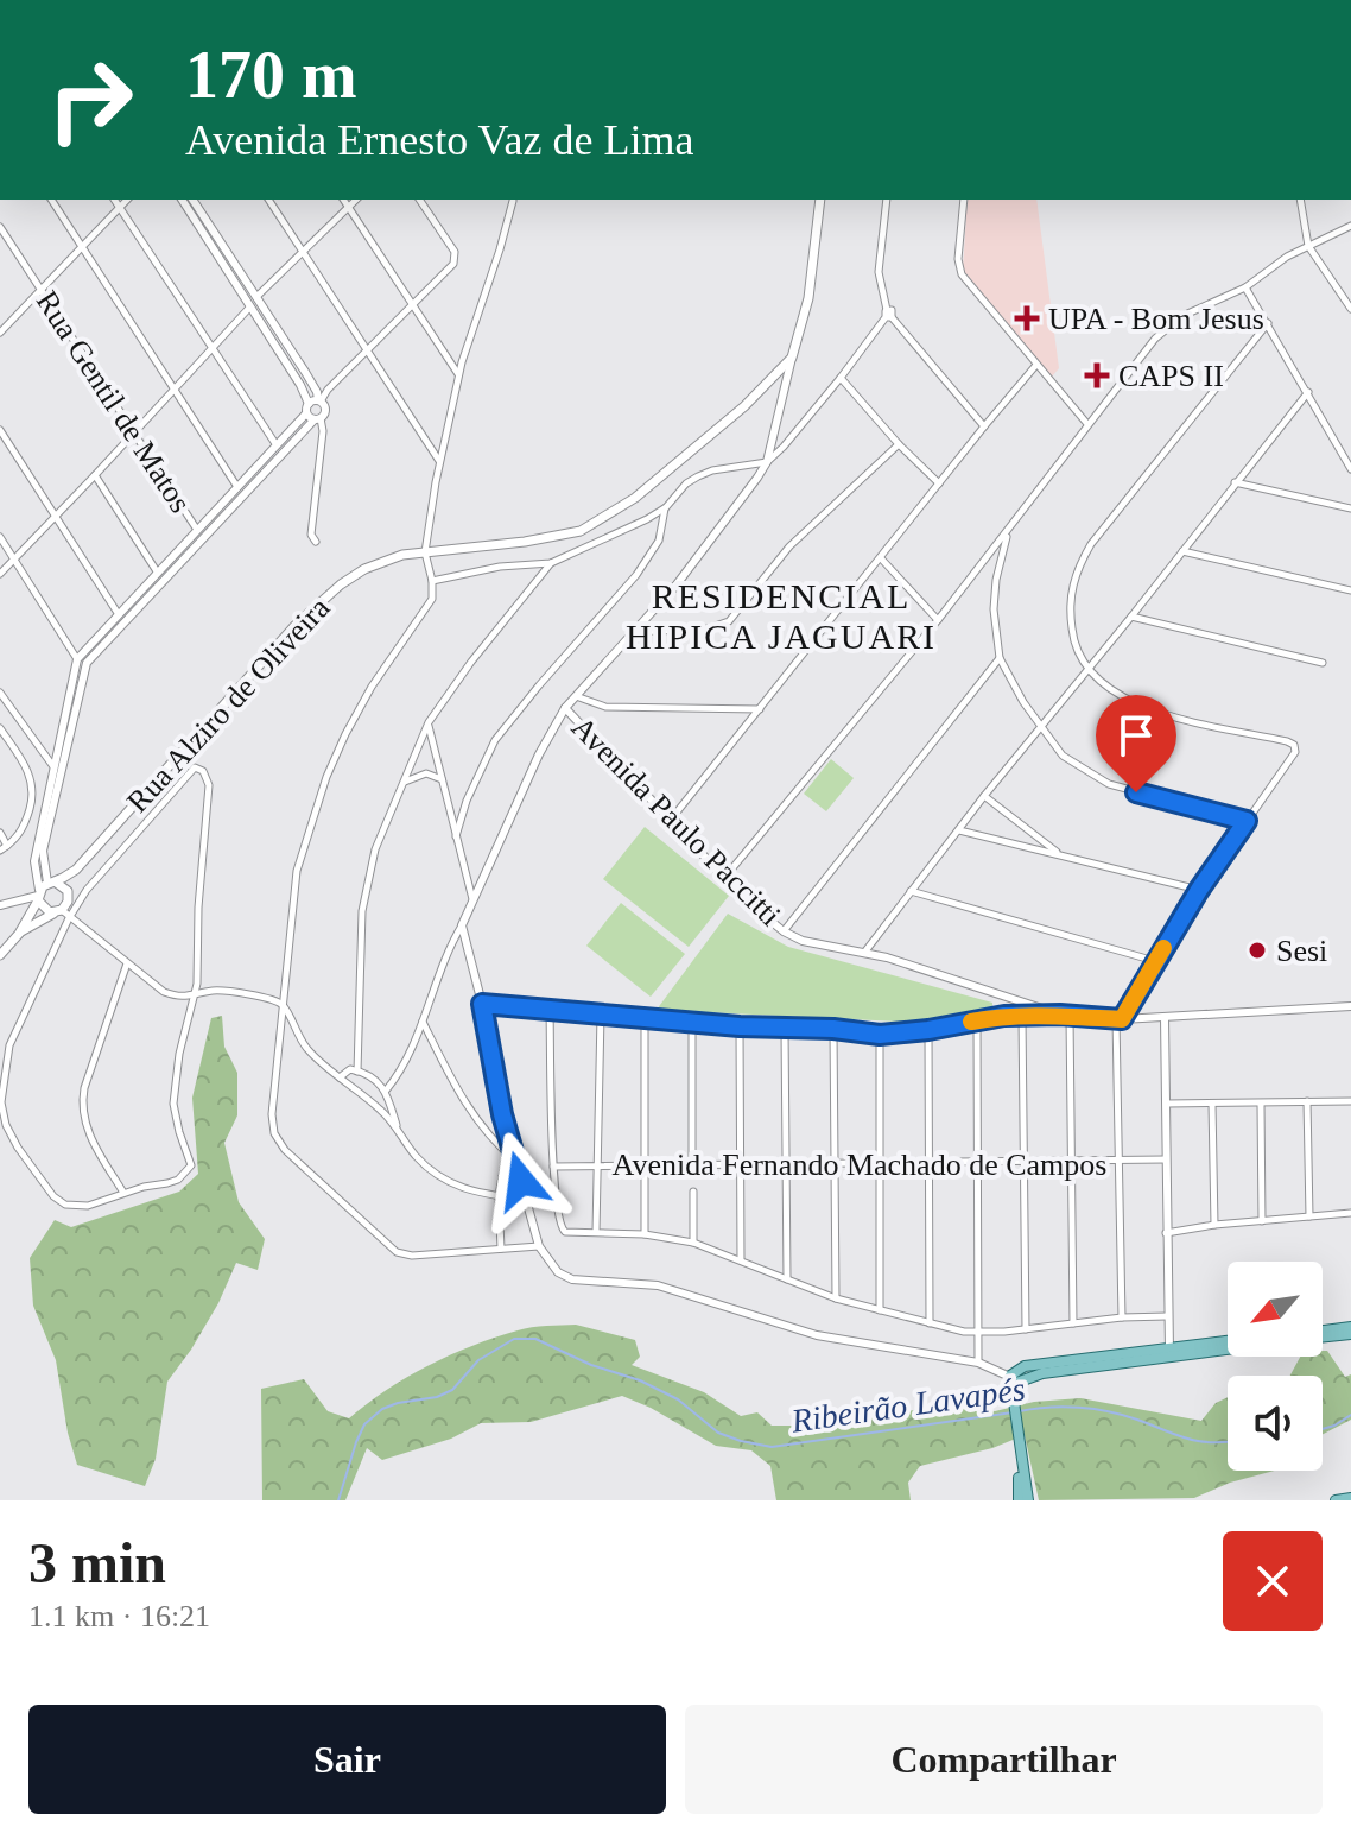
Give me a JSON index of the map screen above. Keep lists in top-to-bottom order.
{
  "streets": {
    "main road": ["Rua Alziro de Oliveira"],
    "street": ["Rua Gentil de Matos", "Avenida Paulo Paccitti", "Avenida Fernando Machado de Campos"]
  },
  "districts": ["RESIDENCIAL HIPICA JAGUARI"],
  "water": ["Ribeirão Lavapés"],
  "places": {
    "health": ["UPA - Bom Jesus", "CAPS II"],
    "other": ["Sesi"]
  },
  "north": "bottom left",
  "page": {
    "turn": ["170 m", "Avenida Ernesto Vaz de Lima"],
    "heading": ["3 min", "1.1 km · 16:21"],
    "buttons": ["Sair", "Compartilhar"]
  }
}
